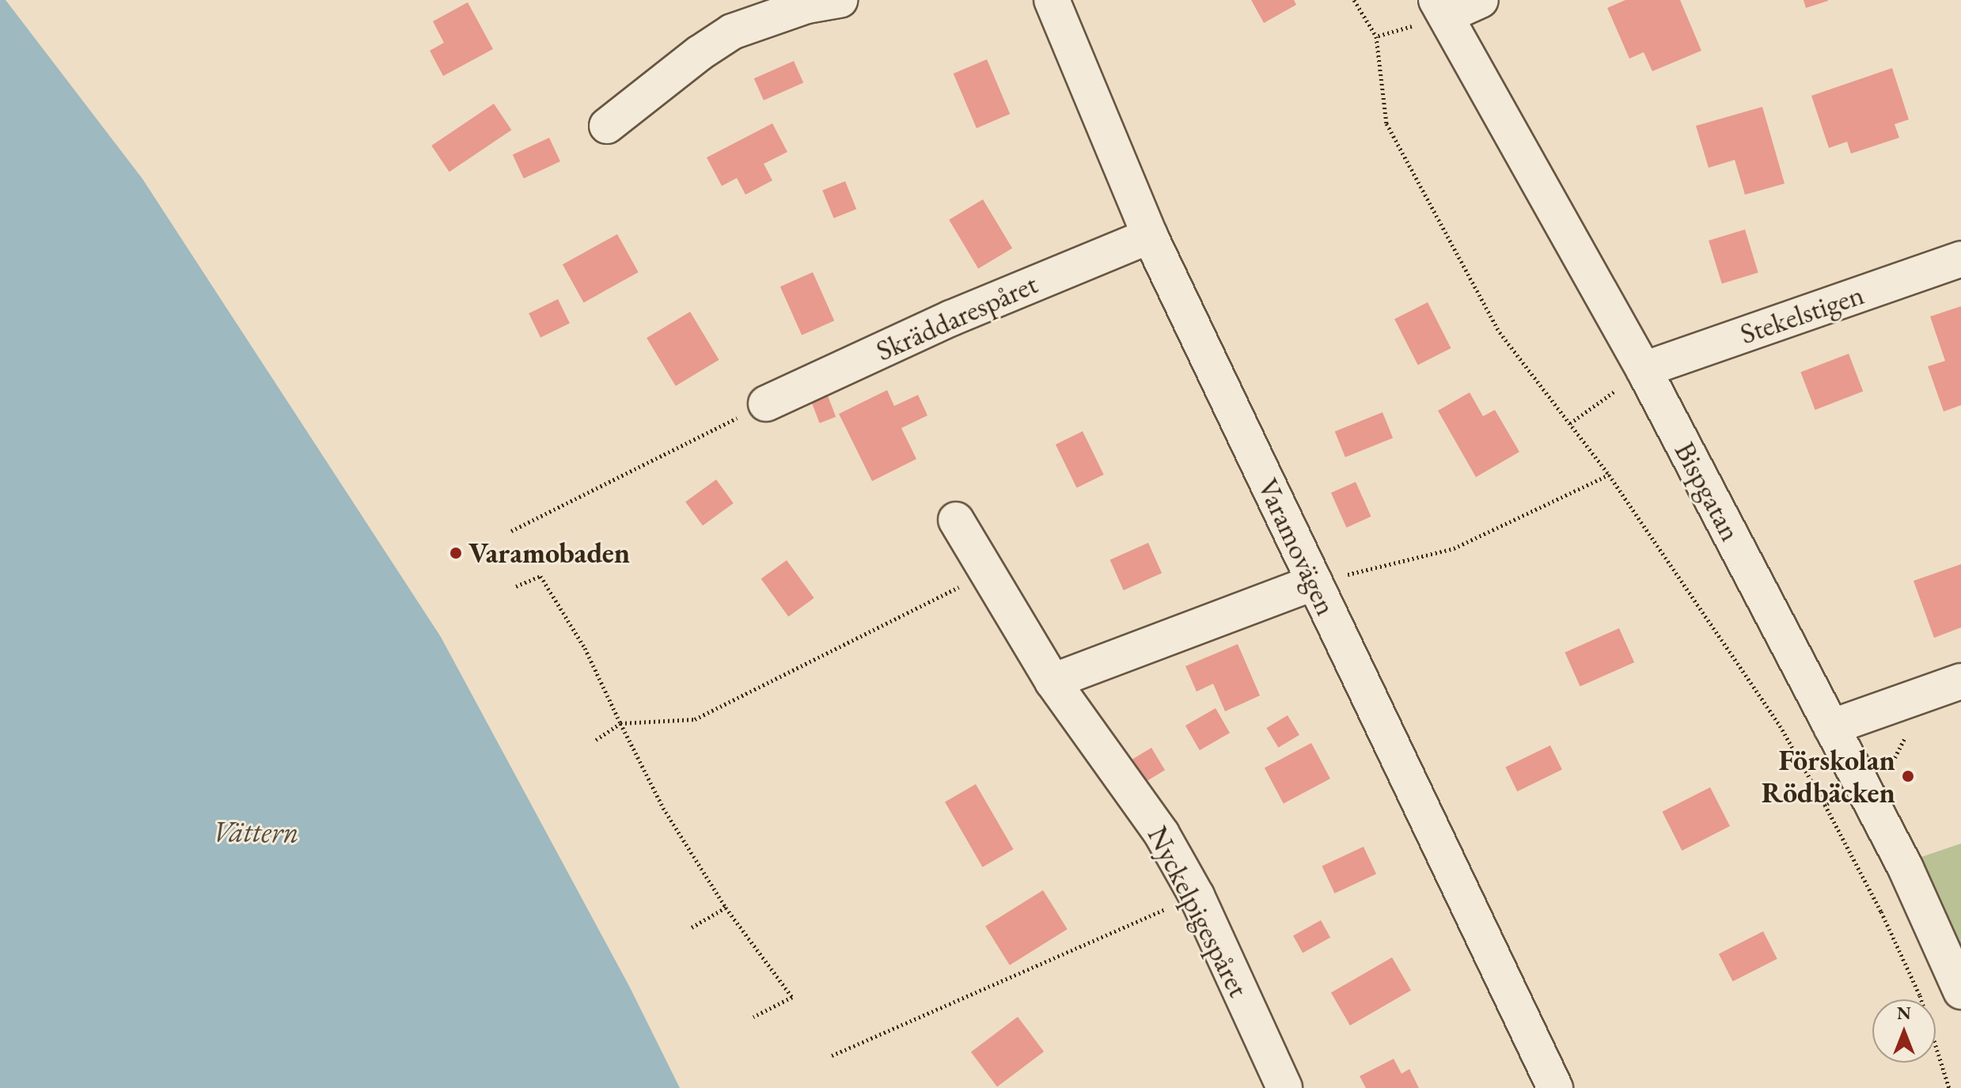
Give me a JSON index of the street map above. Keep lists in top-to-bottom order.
{
  "streets": {
    "street": [
      "Stekelstigen",
      "Skräddarespåret",
      "Bispgatan",
      "Varamovägen",
      "Nyckelpigespåret"
    ]
  },
  "crossings": [
    ["Stekelstigen", "Bispgatan"],
    ["Skräddarespåret", "Varamovägen"]
  ],
  "water": ["Vättern"],
  "places": ["Varamobaden", "Förskolan Rödbäcken"],
  "north": "top"
}
